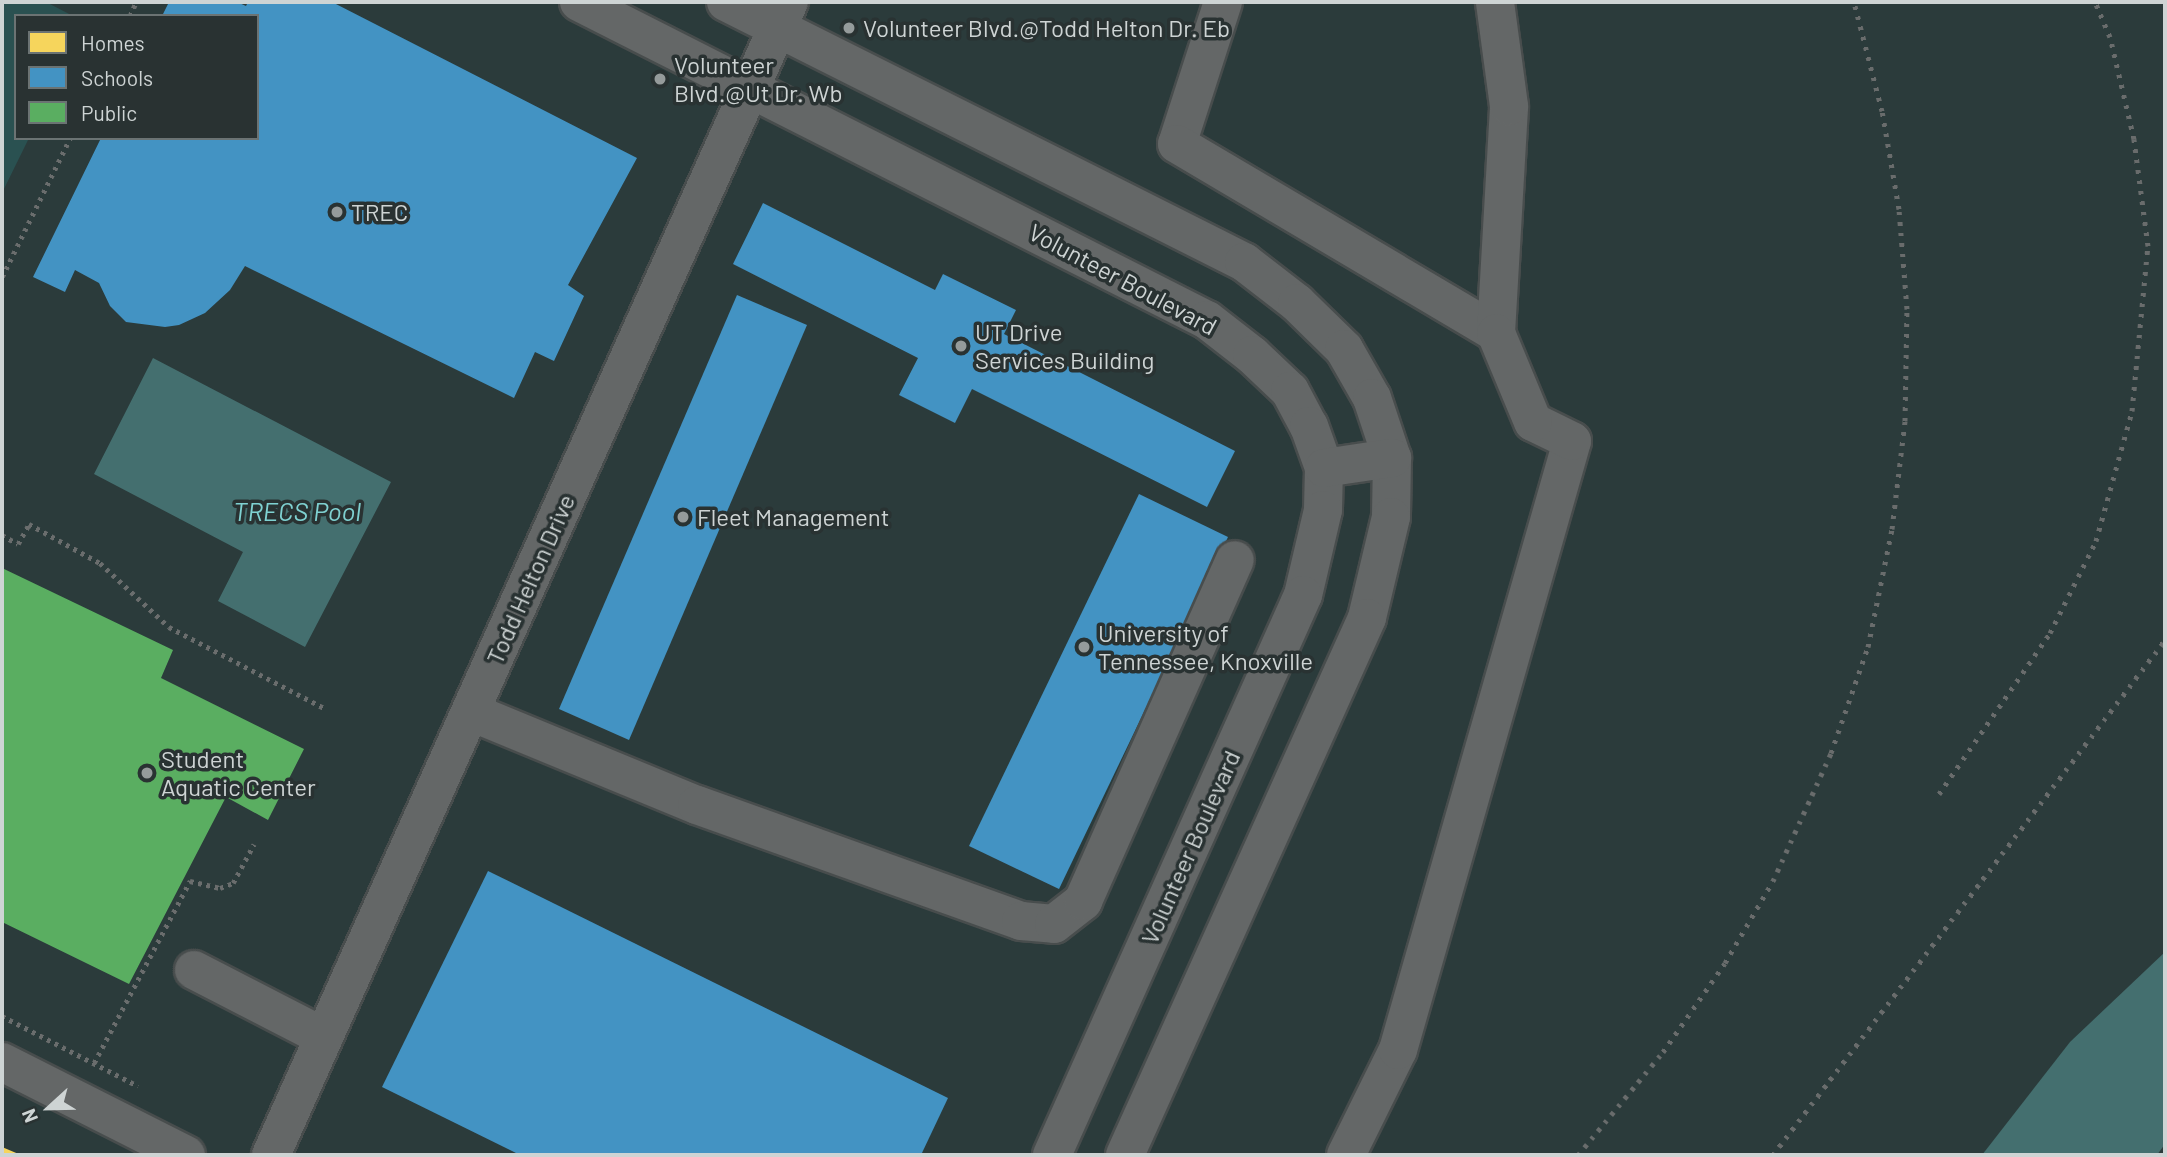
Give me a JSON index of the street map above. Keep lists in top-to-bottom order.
{
  "streets": {
    "street": ["Volunteer Boulevard", "Todd Helton Drive"]
  },
  "crossings": [
    ["Volunteer Boulevard", "Todd Helton Drive"]
  ],
  "water": ["TRECS Pool"],
  "places": [
    "Volunteer Blvd.@Todd Helton Dr. Eb",
    "Volunteer Blvd.@Ut Dr. Wb",
    "TREC",
    "UT Drive Services Building",
    "Fleet Management",
    "University of Tennessee, Knoxville",
    "Student Aquatic Center"
  ],
  "legend": ["Homes", "Schools", "Public"],
  "north": "left"
}
